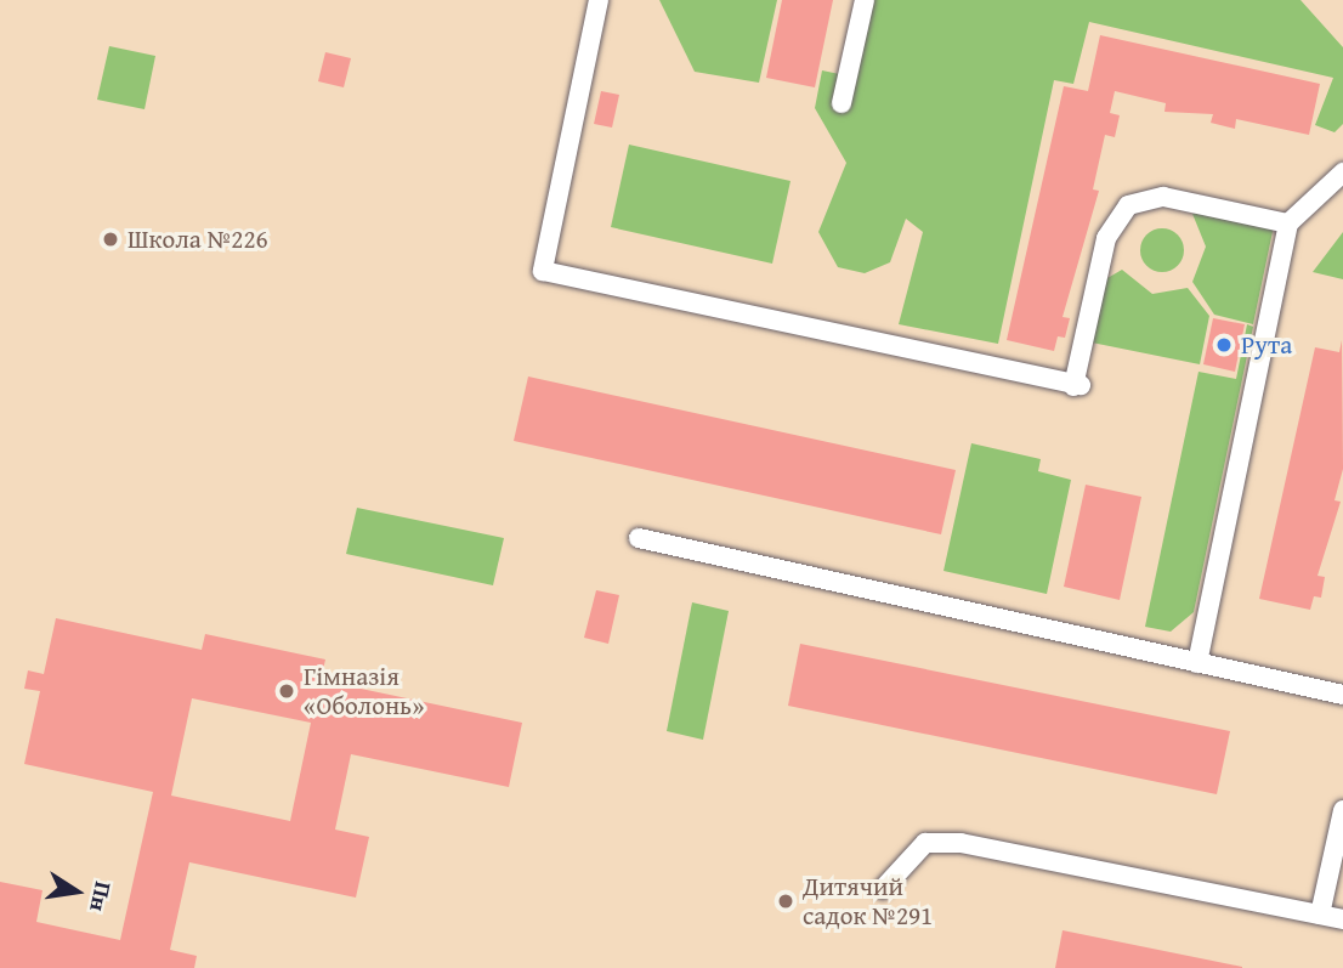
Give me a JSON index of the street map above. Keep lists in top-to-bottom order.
{
  "places": [
    "Школа №226",
    "Рута",
    "Гімназія «Оболонь»",
    "Дитячий садок №291"
  ],
  "north": "right"
}
